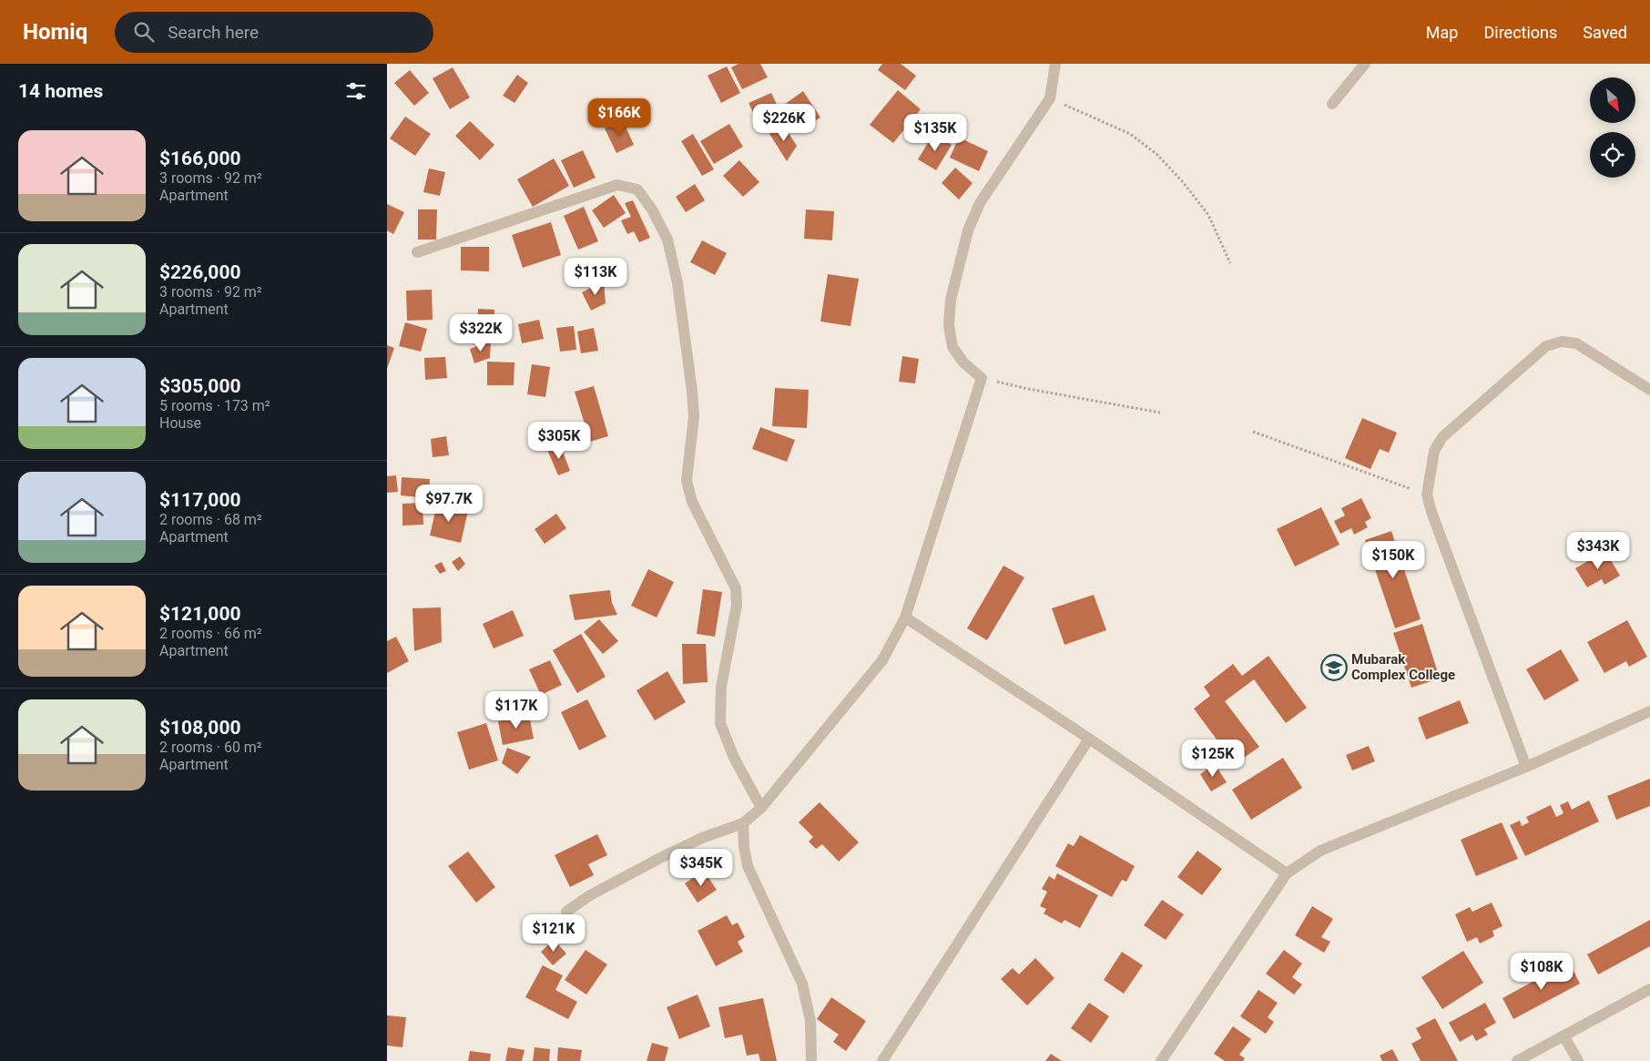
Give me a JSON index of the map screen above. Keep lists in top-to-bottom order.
{
  "places": {
    "school or university": ["Mubarak Complex College"]
  },
  "north": "bottom right",
  "page": {
    "header": "Homiq",
    "search": "Search here",
    "nav": ["Map", "Directions", "Saved"],
    "heading": "14 homes",
    "price": [
      "$166K",
      "$226K",
      "$135K",
      "$113K",
      "$322K",
      "$305K",
      "$97.7K",
      "$343K",
      "$150K",
      "$117K",
      "$125K",
      "$345K",
      "$121K",
      "$108K"
    ],
    "list": [
      {
        "name": "$166,000",
        "note": "3 rooms · 92 m² · Apartment"
      },
      {
        "name": "$226,000",
        "note": "3 rooms · 92 m² · Apartment"
      },
      {
        "name": "$305,000",
        "note": "5 rooms · 173 m² · House"
      },
      {
        "name": "$117,000",
        "note": "2 rooms · 68 m² · Apartment"
      },
      {
        "name": "$121,000",
        "note": "2 rooms · 66 m² · Apartment"
      },
      {
        "name": "$108,000",
        "note": "2 rooms · 60 m² · Apartment"
      }
    ]
  }
}
